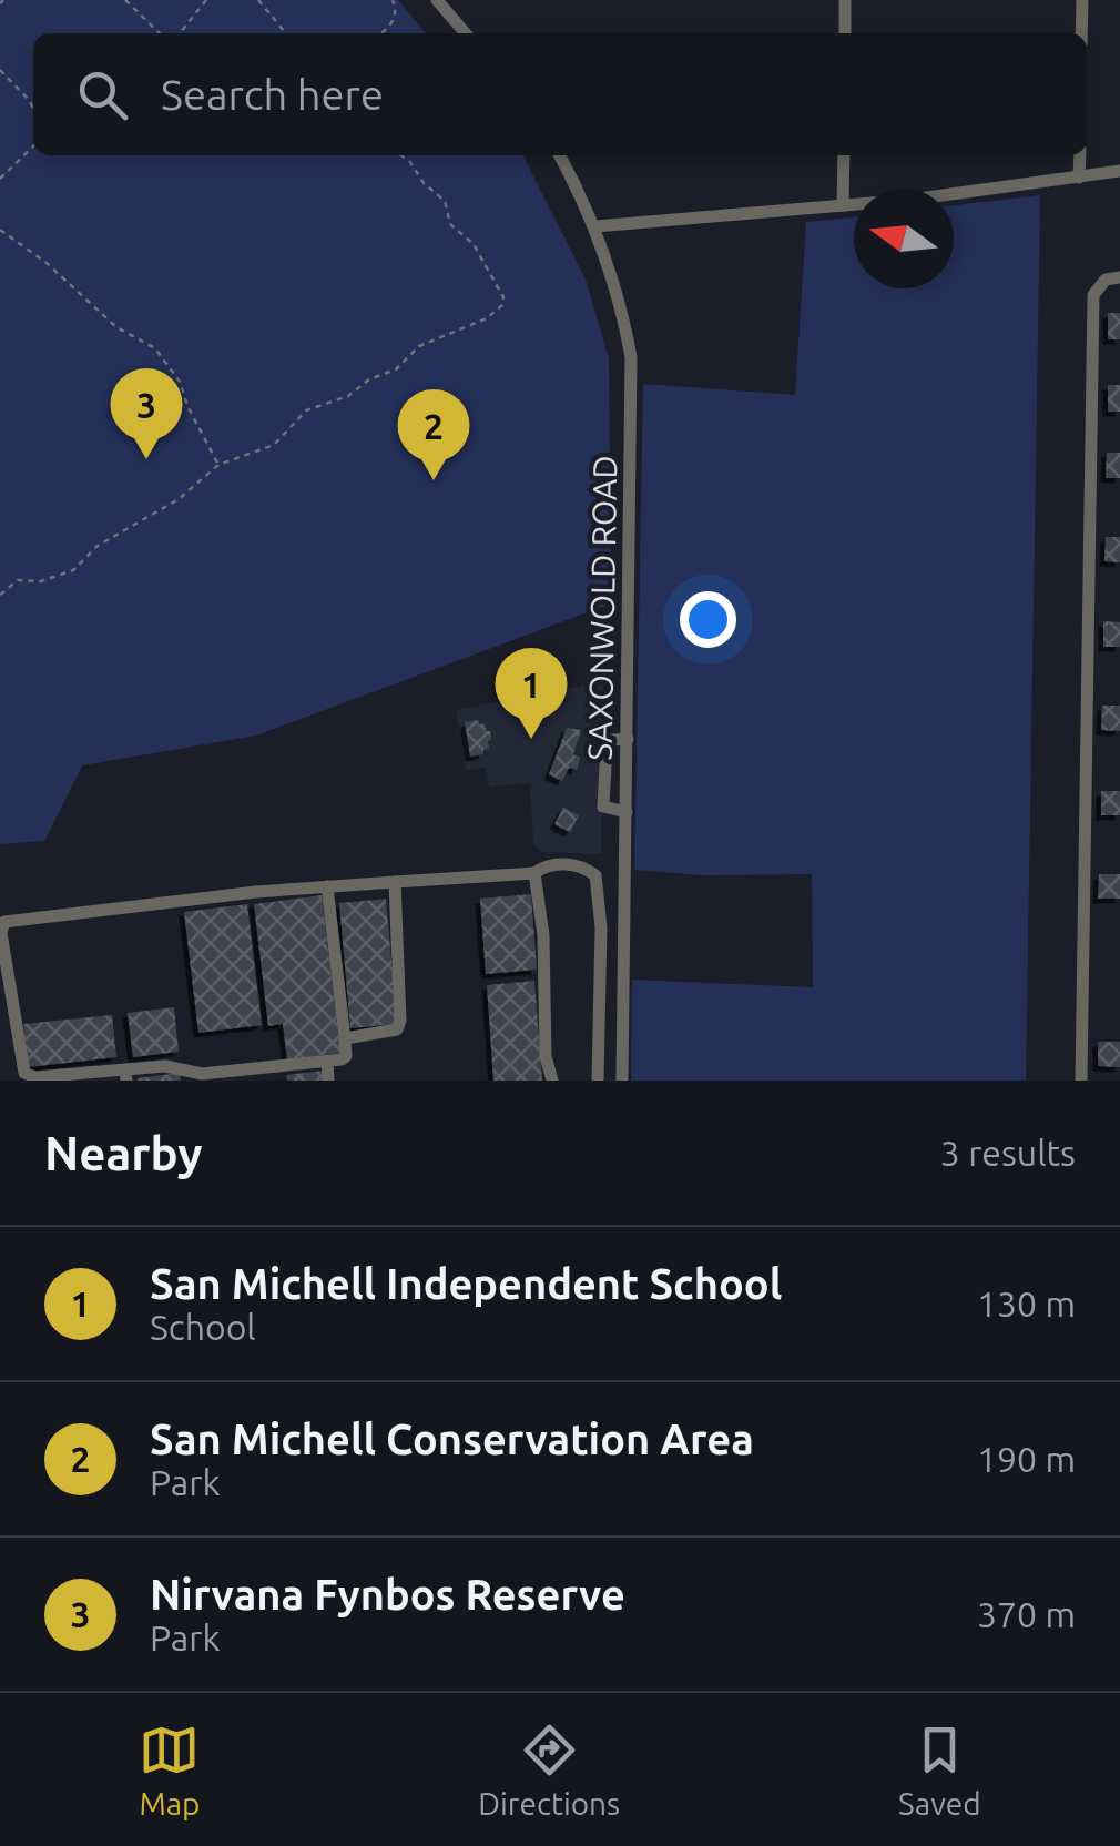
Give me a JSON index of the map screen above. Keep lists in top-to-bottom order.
{
  "streets": {
    "street": ["SAXONWOLD ROAD"]
  },
  "north": "left",
  "page": {
    "search": "Search here",
    "pins": ["3", "2", "1"],
    "heading": ["Nearby", "3 results"],
    "list": [
      {
        "mark": "1",
        "name": "San Michell Independent School",
        "note": "School",
        "value": "130 m"
      },
      {
        "mark": "2",
        "name": "San Michell Conservation Area",
        "note": "Park",
        "value": "190 m"
      },
      {
        "mark": "3",
        "name": "Nirvana Fynbos Reserve",
        "note": "Park",
        "value": "370 m"
      }
    ],
    "nav": ["Map", "Directions", "Saved"]
  }
}
